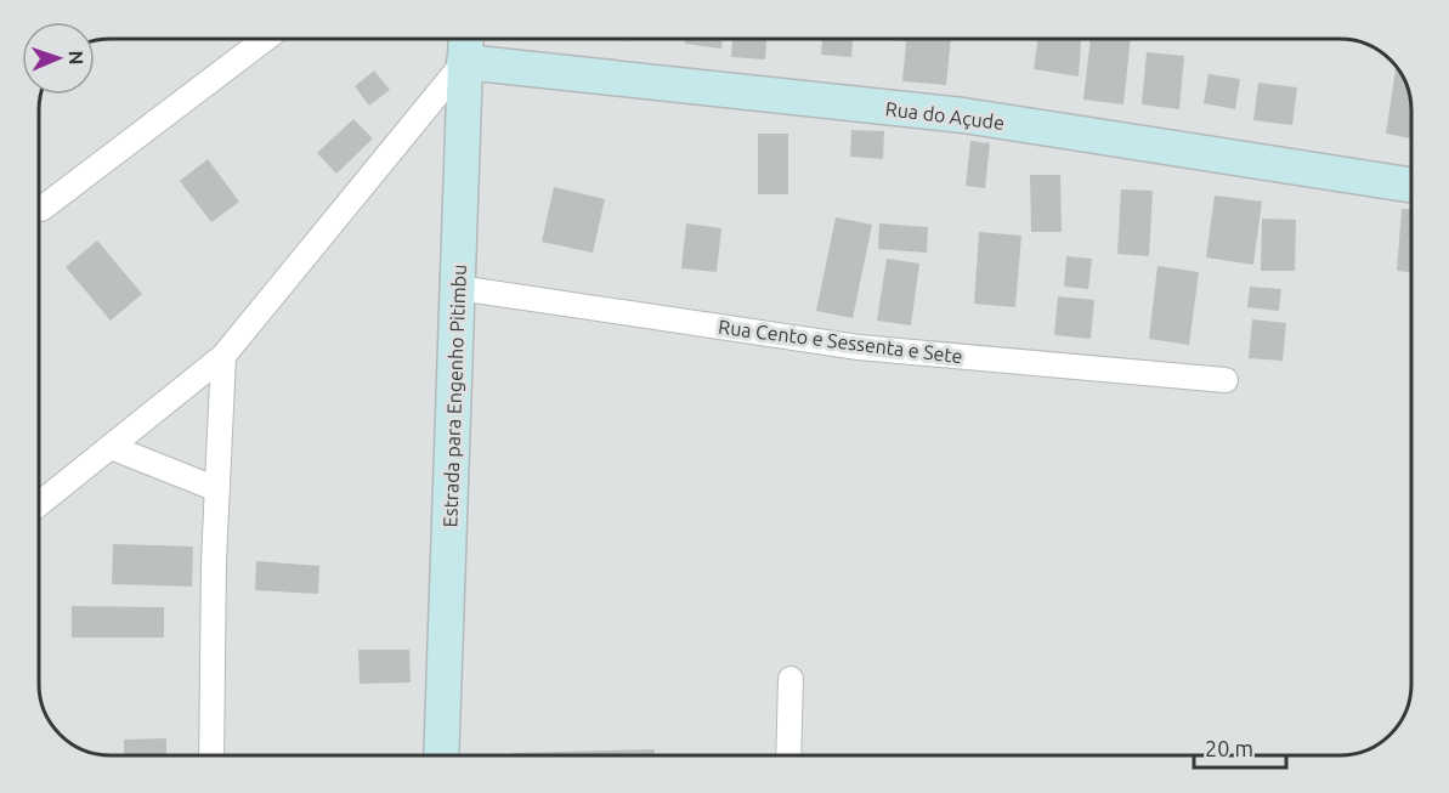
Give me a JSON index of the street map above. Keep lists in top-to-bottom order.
{
  "streets": {
    "street": ["Rua do Açude", "Rua Cento e Sessenta e Sete", "Estrada para Engenho Pitimbu"]
  },
  "crossings": [
    ["Rua do Açude", "Estrada para Engenho Pitimbu"],
    ["Rua Cento e Sessenta e Sete", "Estrada para Engenho Pitimbu"]
  ],
  "scale_bar": "20 m",
  "north": "right"
}
